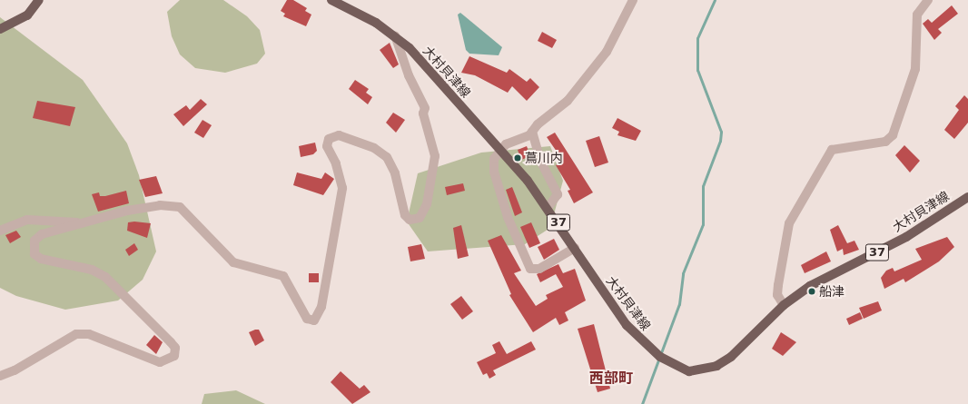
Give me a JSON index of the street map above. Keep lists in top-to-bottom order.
{
  "streets": {
    "main road": ["大村貝津線", "37"]
  },
  "districts": ["西部町"],
  "places": ["蔦川内", "船津"]
}
